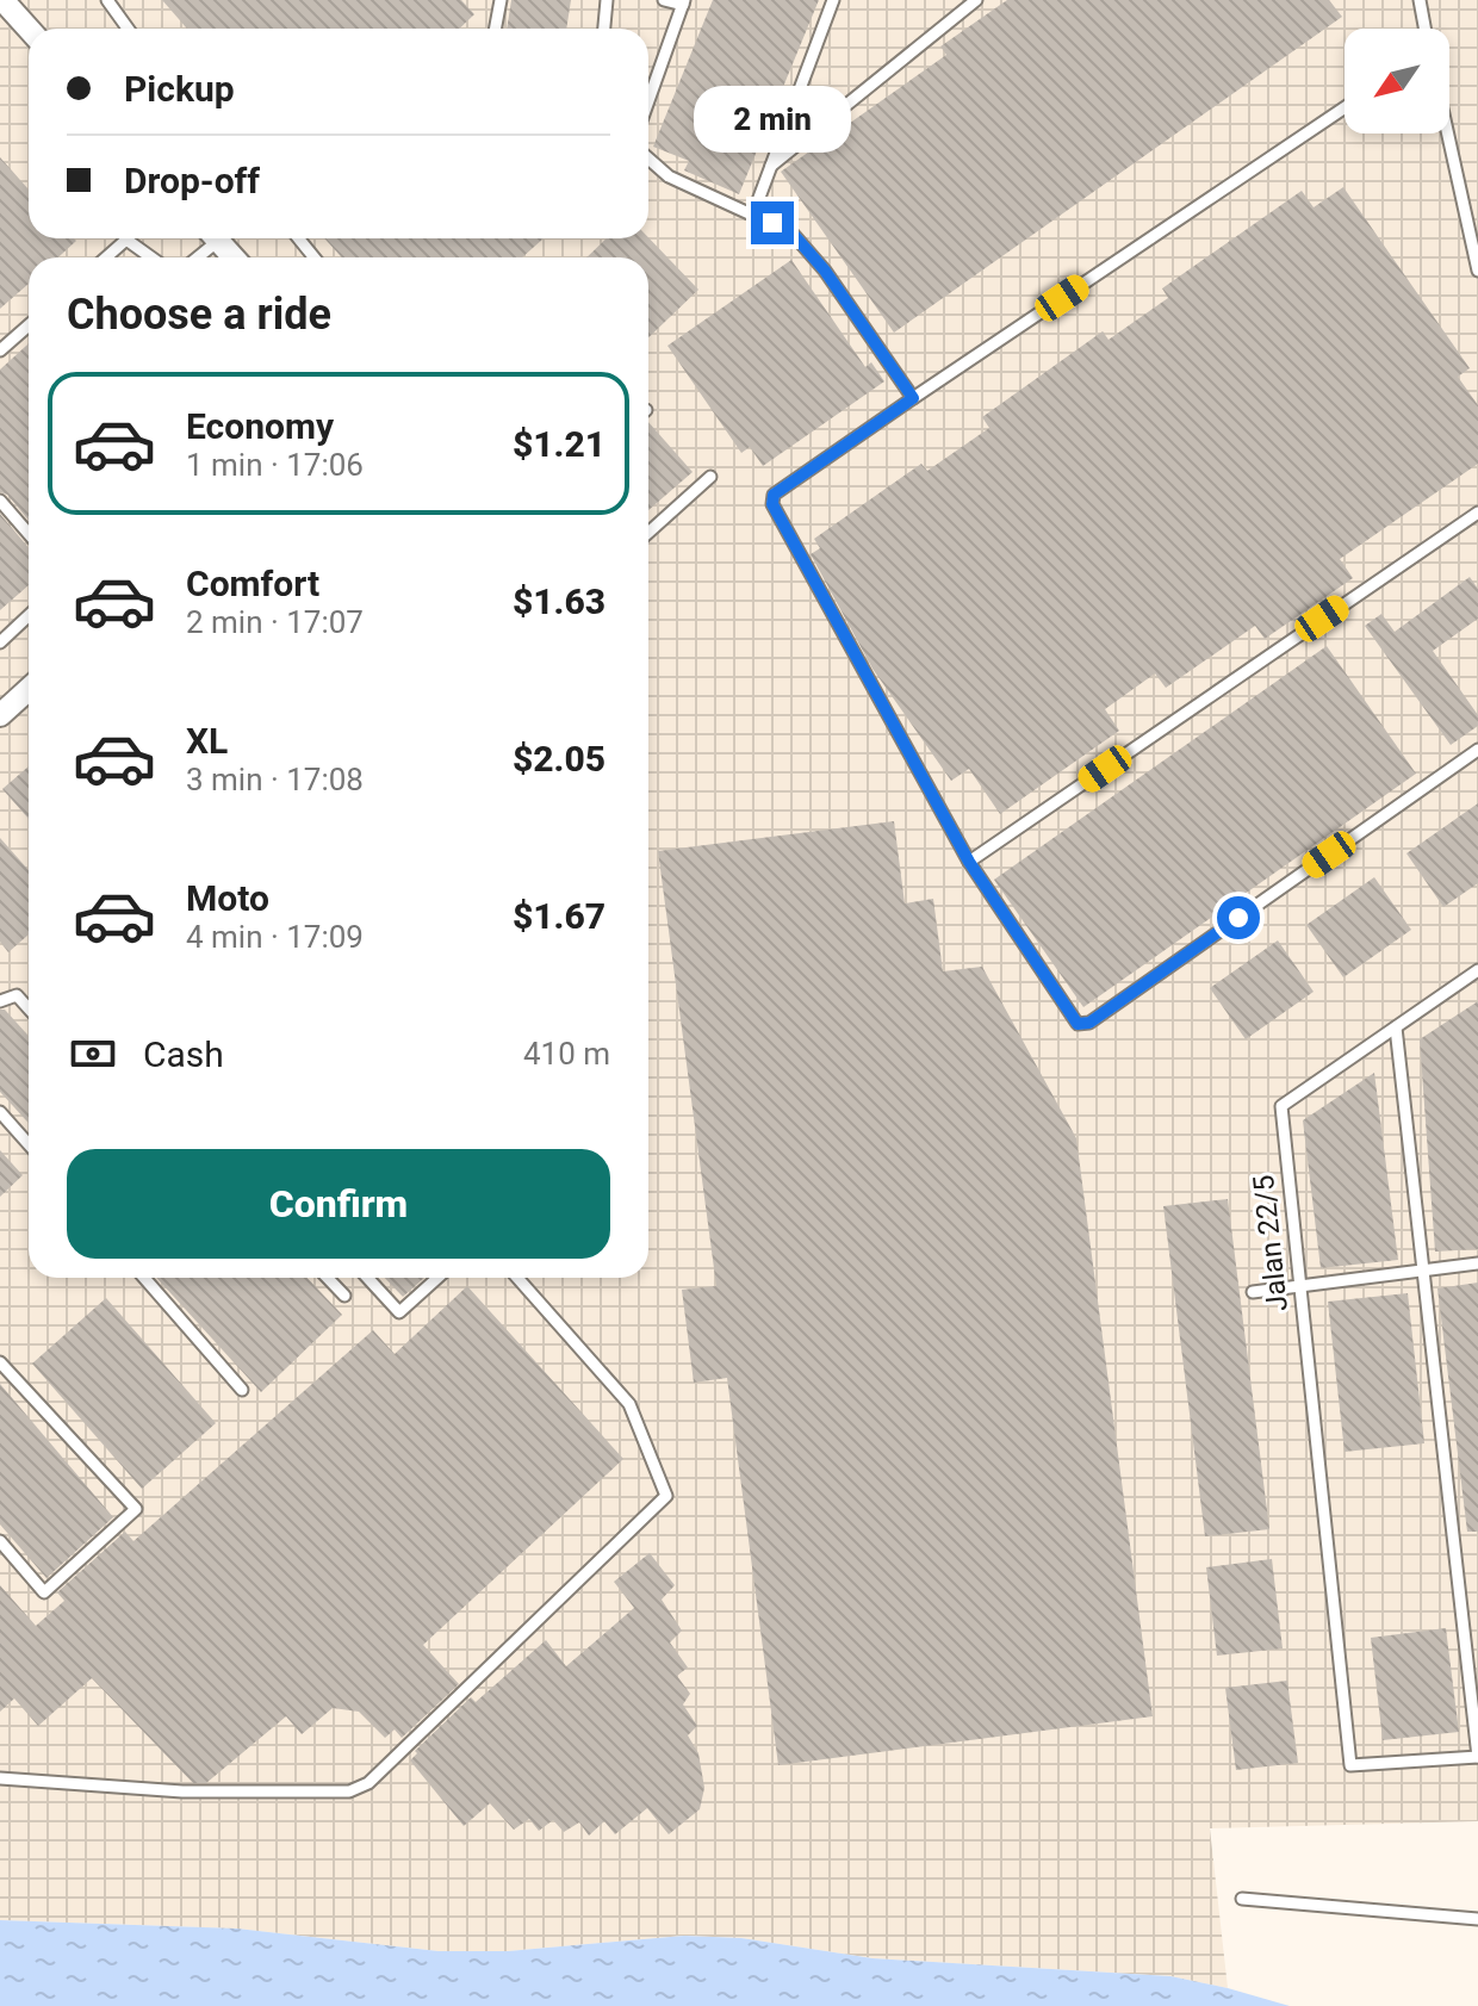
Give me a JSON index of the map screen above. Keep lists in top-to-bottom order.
{
  "streets": {
    "lane": ["Jalan 22/5"]
  },
  "north": "bottom left",
  "page": {
    "banner": ["Pickup", "Drop-off"],
    "bubble": "2 min",
    "heading": "Choose a ride",
    "list": [
      {
        "name": "Economy",
        "note": "1 min · 17:06",
        "value": "$1.21"
      },
      {
        "name": "Comfort",
        "note": "2 min · 17:07",
        "value": "$1.63"
      },
      {
        "name": "XL",
        "note": "3 min · 17:08",
        "value": "$2.05"
      },
      {
        "name": "Moto",
        "note": "4 min · 17:09",
        "value": "$1.67"
      }
    ],
    "pay": ["Cash", "410 m"],
    "buttons": "Confirm"
  }
}
